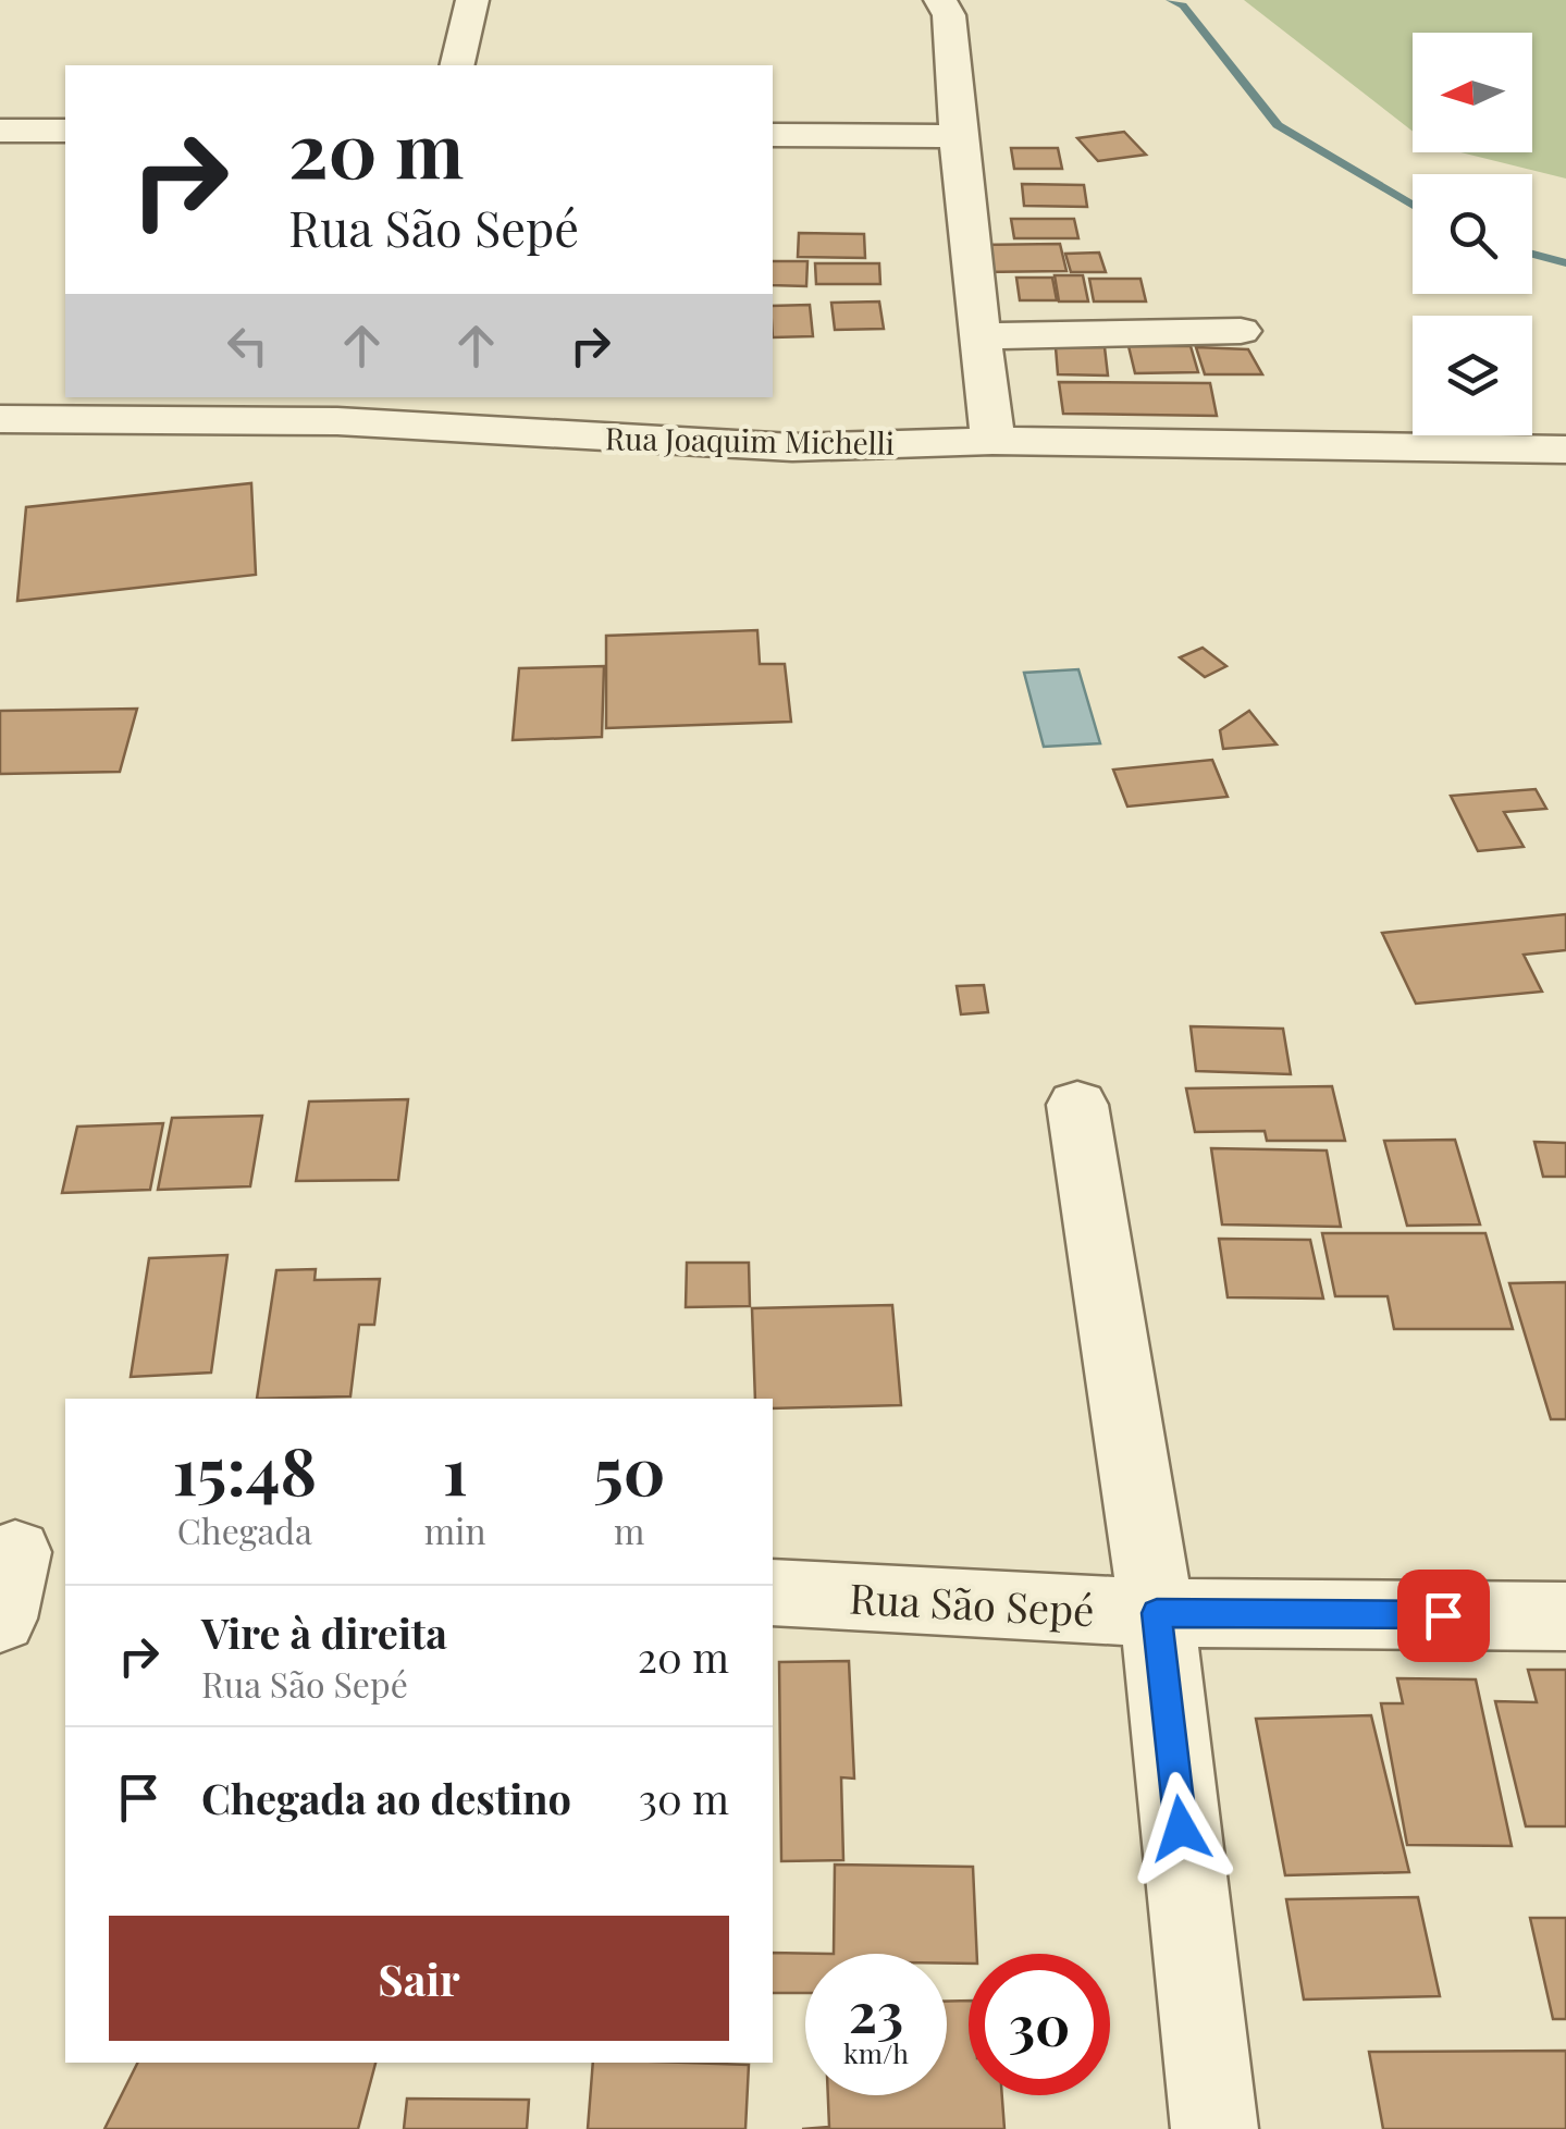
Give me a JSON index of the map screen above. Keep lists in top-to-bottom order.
{
  "streets": {
    "street": ["Rua Joaquim Michelli", "Rua São Sepé"]
  },
  "north": "left",
  "page": {
    "turn": ["20 m", "Rua São Sepé"],
    "eta": [
      "15:48",
      "Chegada",
      "1",
      "min",
      "50",
      "m"
    ],
    "list": [
      {
        "name": "Vire à direita",
        "note": "Rua São Sepé",
        "value": "20 m"
      },
      {
        "name": "Chegada ao destino",
        "value": "30 m"
      }
    ],
    "buttons": "Sair",
    "speed": "23 km/h",
    "limit": "30"
  }
}
